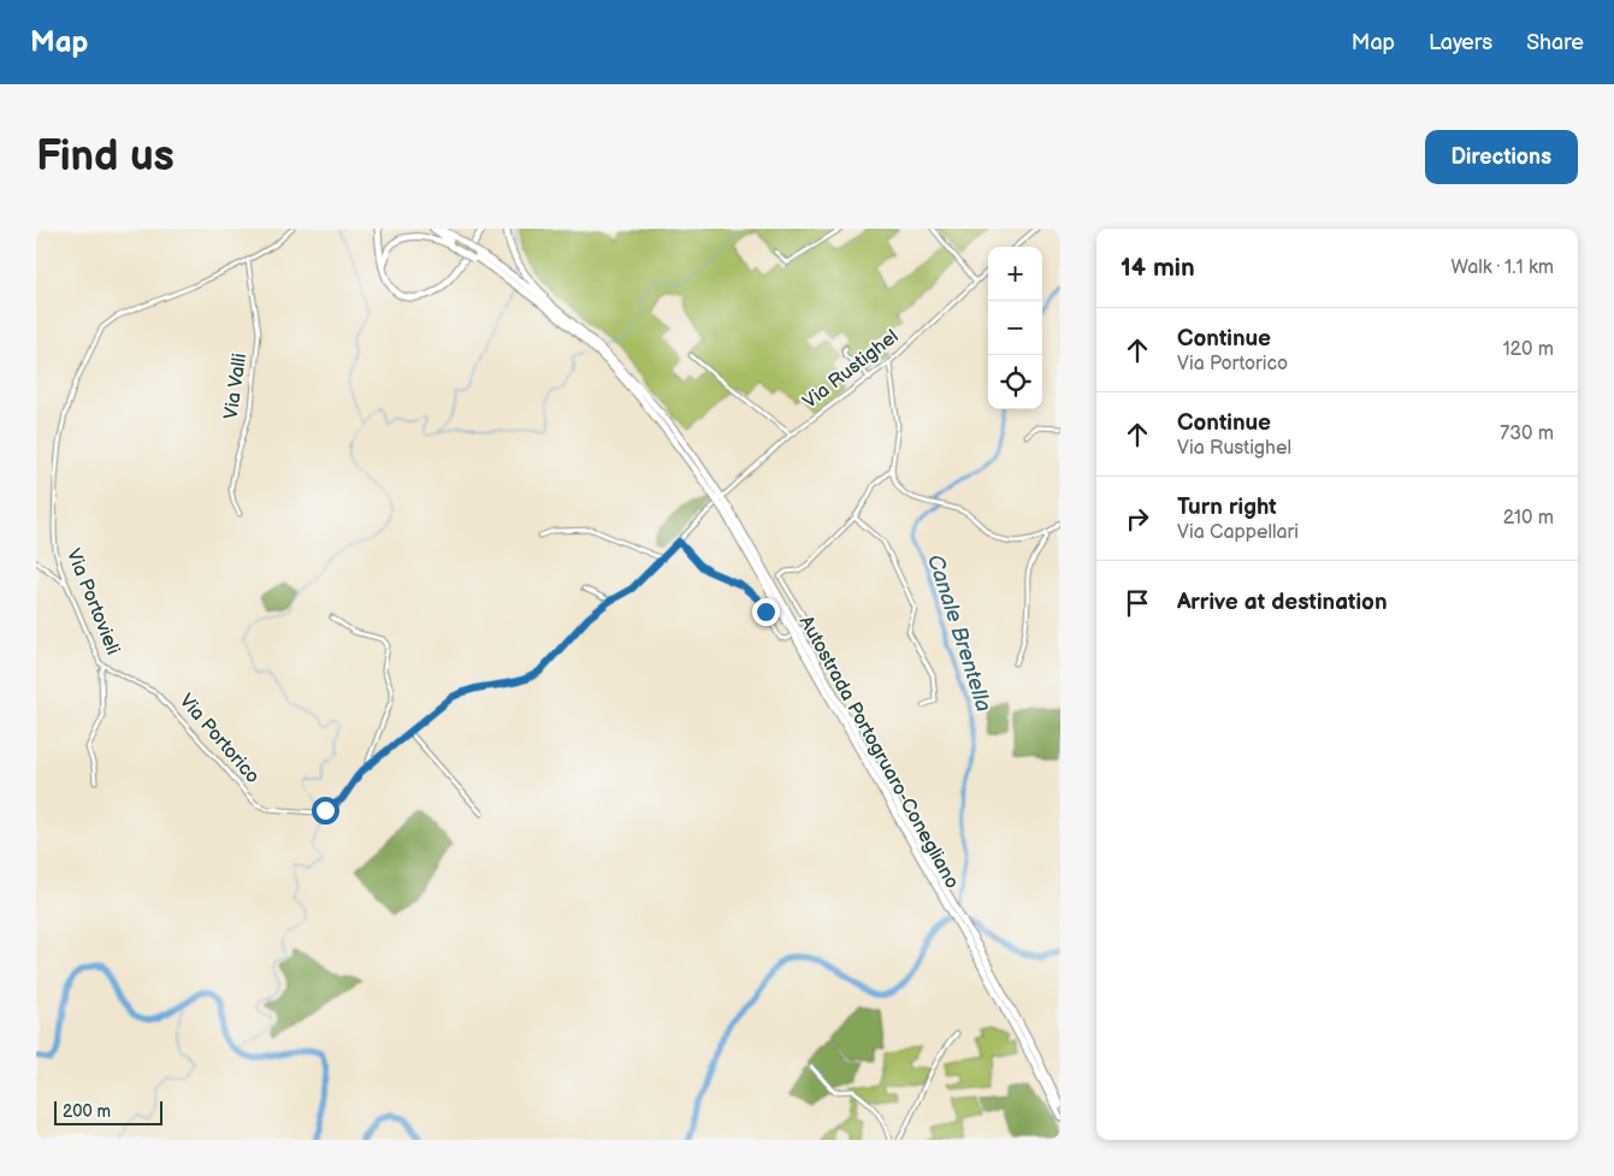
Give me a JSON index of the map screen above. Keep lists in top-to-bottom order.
{
  "streets": {
    "highway": ["Autostrada Portogruaro-Conegliano"],
    "street": [
      "Via Rustighel",
      "Via Valli",
      "Via Portovieli",
      "Via Portorico"
    ]
  },
  "crossings": [
    ["Via Valli", "Via Portovieli"],
    ["Via Portovieli", "Via Portorico"]
  ],
  "water": ["Canale Brentella"],
  "scale_bar": "200 m",
  "page": {
    "header": "Map",
    "nav": ["Map", "Layers", "Share"],
    "buttons": "Directions",
    "title": "Find us",
    "heading": ["14 min", "Walk · 1.1 km"],
    "map_buttons": ["+", "−"],
    "list": [
      ["Continue", "Via Portorico", "120 m"],
      ["Continue", "Via Rustighel", "730 m"],
      ["Turn right", "Via Cappellari", "210 m"],
      "Arrive at destination"
    ],
    "scale": "200 m"
  }
}
